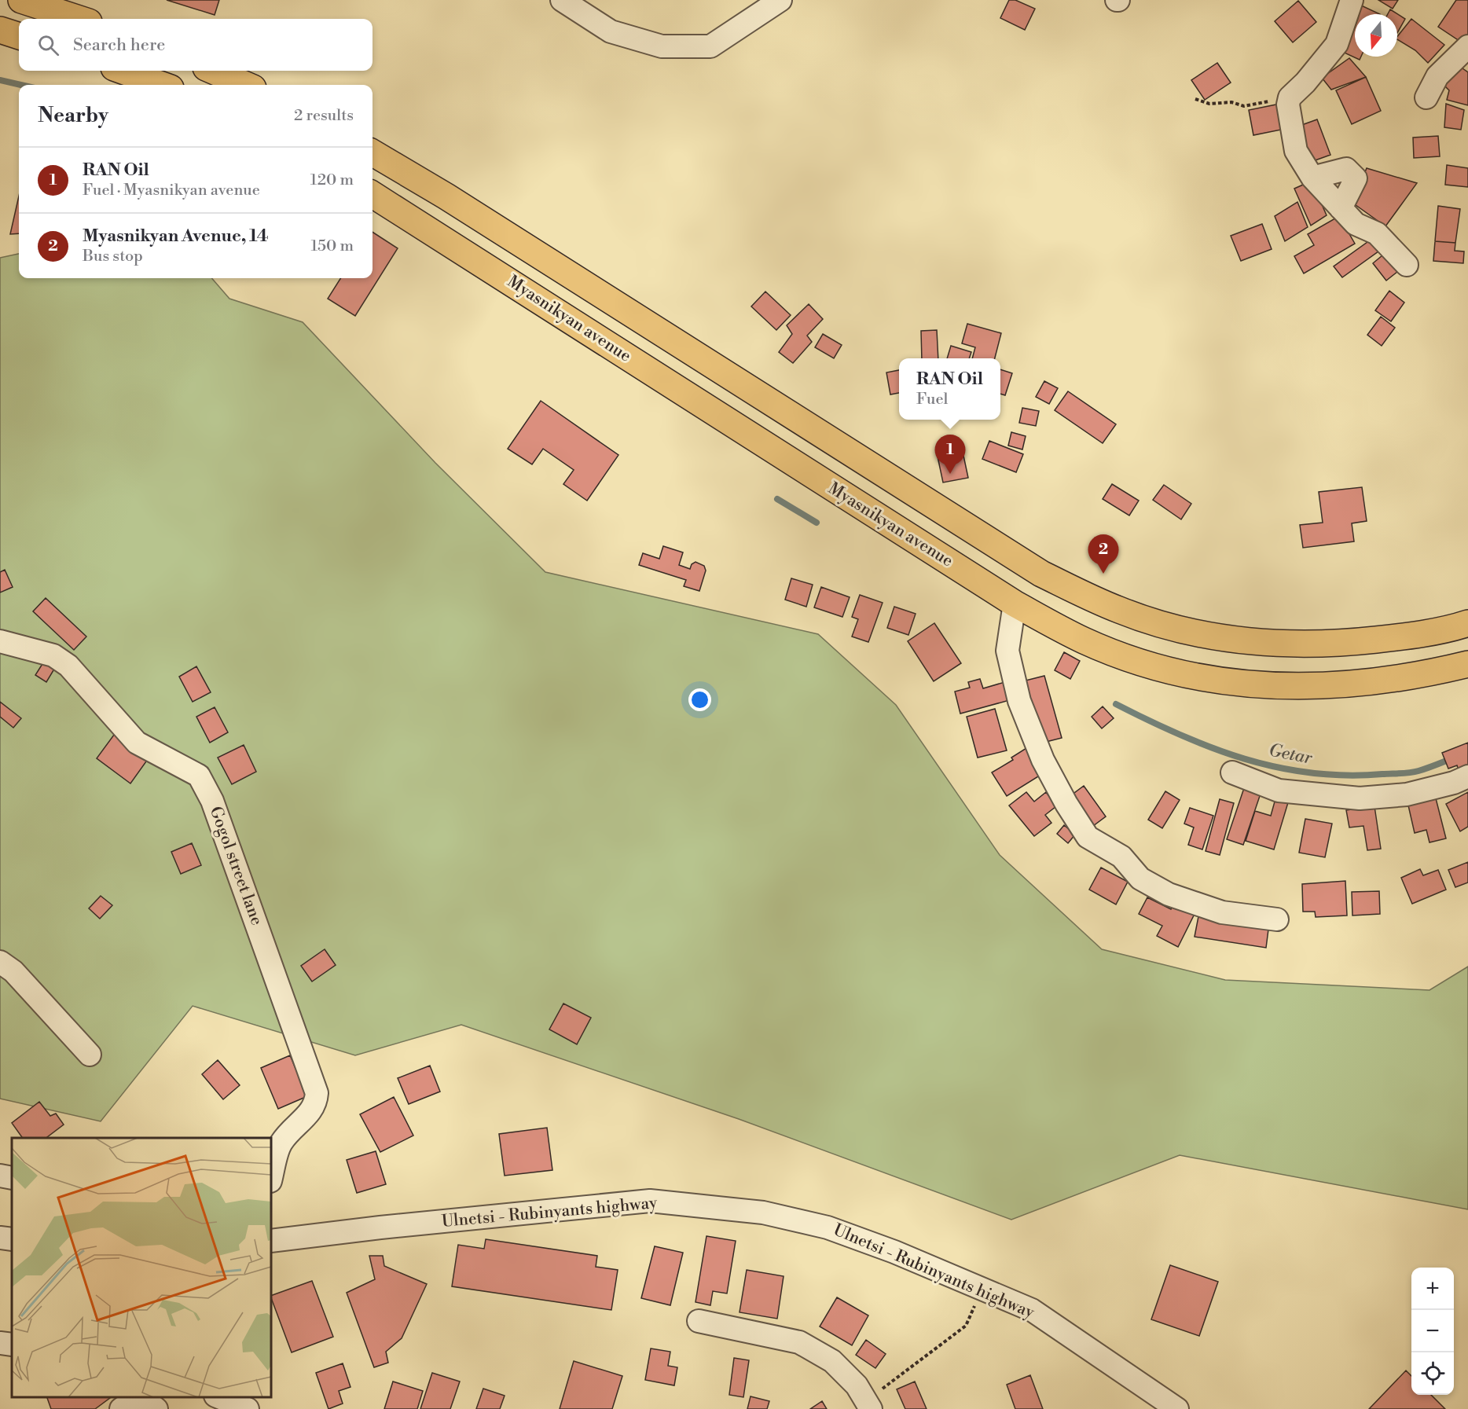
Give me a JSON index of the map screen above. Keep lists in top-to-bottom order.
{
  "streets": {
    "highway": ["Myasnikyan avenue"],
    "street": ["Gogol street lane", "Ulnetsi - Rubinyants highway"]
  },
  "water": ["Getar"],
  "north": "bottom",
  "page": {
    "search": "Search here",
    "heading": ["Nearby", "2 results"],
    "list": [
      {
        "mark": "1",
        "name": "RAN Oil",
        "note": "Fuel · Myasnikyan avenue",
        "value": "120 m"
      },
      {
        "mark": "2",
        "name": "Myasnikyan Avenue, 14",
        "note": "Bus stop",
        "value": "150 m"
      }
    ],
    "popup": ["RAN Oil", "Fuel"],
    "pins": ["1", "2"],
    "map_buttons": ["+", "−"]
  }
}
